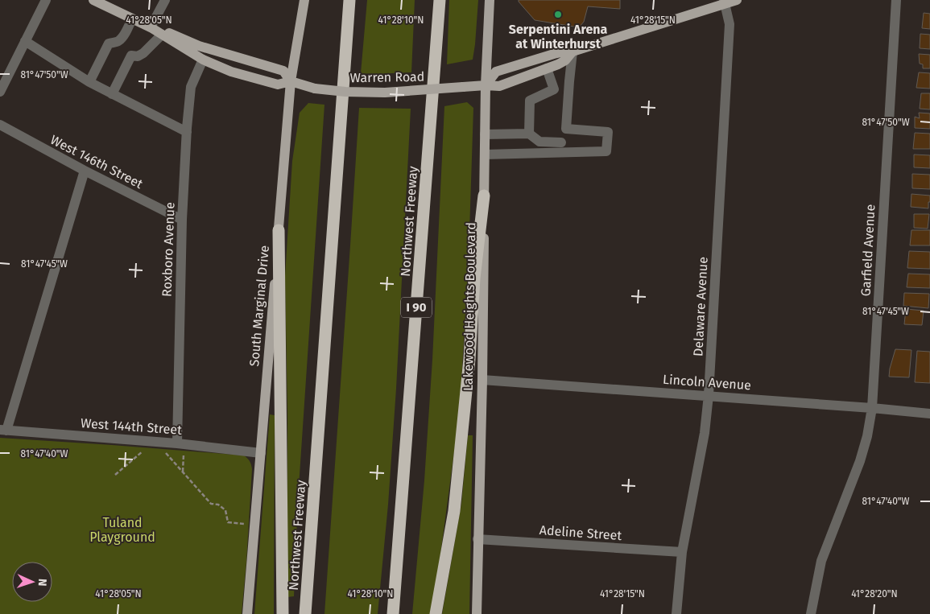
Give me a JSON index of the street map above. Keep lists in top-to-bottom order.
{
  "streets": {
    "highway": ["Northwest Freeway", "I 90"],
    "main road": ["Warren Road", "South Marginal Drive", "Lakewood Heights Boulevard"],
    "street": [
      "West 146th Street",
      "Roxboro Avenue",
      "Garfield Avenue",
      "Delaware Avenue",
      "Lincoln Avenue",
      "West 144th Street",
      "Adeline Street"
    ]
  },
  "crossings": [
    ["Warren Road", "Roxboro Avenue"],
    ["Warren Road", "South Marginal Drive"],
    ["Warren Road", "Lakewood Heights Boulevard"],
    ["Warren Road", "Delaware Avenue"],
    ["West 146th Street", "Roxboro Avenue"],
    ["Roxboro Avenue", "West 144th Street"],
    ["Garfield Avenue", "Lincoln Avenue"],
    ["South Marginal Drive", "West 144th Street"],
    ["Lakewood Heights Boulevard", "Lincoln Avenue"],
    ["Lakewood Heights Boulevard", "Adeline Street"],
    ["Delaware Avenue", "Lincoln Avenue"],
    ["Delaware Avenue", "Adeline Street"]
  ],
  "parks": ["Tuland Playground"],
  "places": ["Serpentini Arena at Winterhurst"],
  "north": "right",
  "coordinates": [
    "41°28'05\"N",
    "41°28'10\"N",
    "41°28'15\"N",
    "81°47'50\"W",
    "81°47'45\"W",
    "81°47'40\"W",
    "41°28'20\"N"
  ]
}
